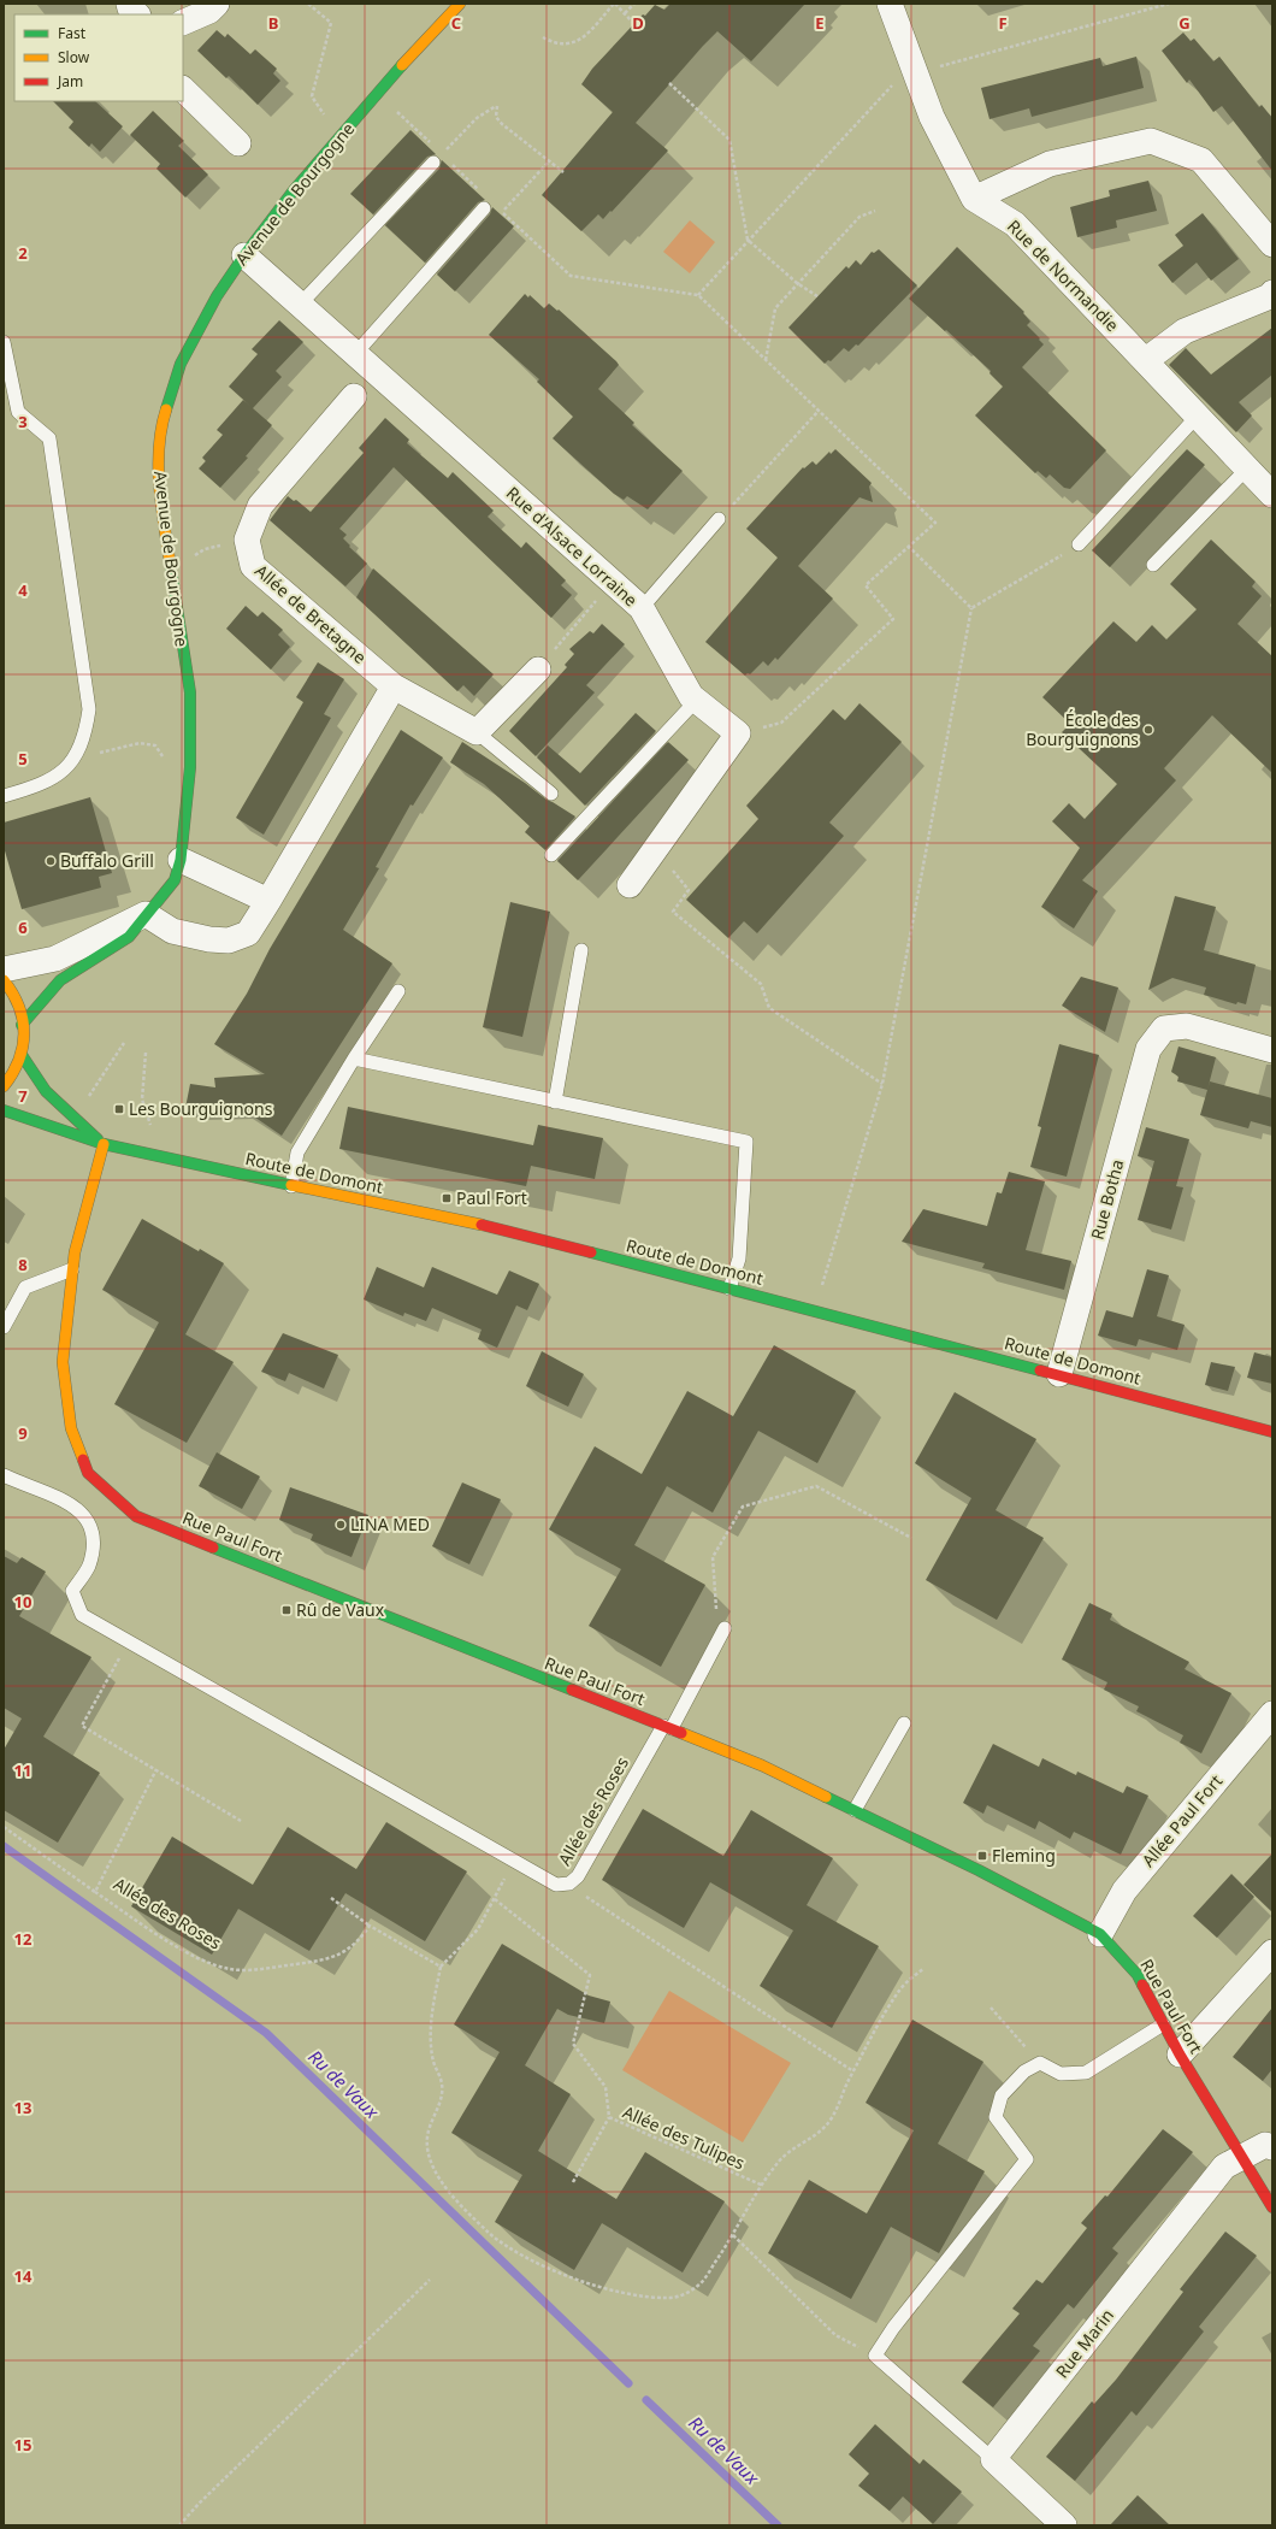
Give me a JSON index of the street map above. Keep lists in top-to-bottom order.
{
  "streets": {
    "street": [
      "Avenue de Bourgogne",
      "Rue de Normandie",
      "Rue d'Alsace Lorraine",
      "Allée de Bretagne",
      "Route de Domont",
      "Rue Botha",
      "Rue Paul Fort",
      "Allée Paul Fort",
      "Rue Marin"
    ],
    "lane": ["Allée des Roses"],
    "path": ["Allée des Tulipes"]
  },
  "crossings": [
    ["Avenue de Bourgogne", "Rue d'Alsace Lorraine"],
    ["Route de Domont", "Rue Botha"],
    ["Route de Domont", "Rue Paul Fort"],
    ["Rue Paul Fort", "Allée des Roses"],
    ["Rue Paul Fort", "Allée Paul Fort"],
    ["Rue Paul Fort", "Rue Marin"]
  ],
  "water": ["Ru de Vaux"],
  "places": {
    "other": ["École des Bourguignons", "Buffalo Grill", "LINA MED"],
    "transit": [
      "Les Bourguignons",
      "Paul Fort",
      "Rû de Vaux",
      "Fleming"
    ]
  },
  "legend": ["Fast", "Slow", "Jam"],
  "grid": {
    "columns": [
      "B",
      "C",
      "D",
      "E",
      "F",
      "G"
    ],
    "rows": [
      "2",
      "3",
      "4",
      "5",
      "6",
      "7",
      "8",
      "9",
      "10",
      "11",
      "12",
      "13",
      "14",
      "15"
    ]
  }
}
